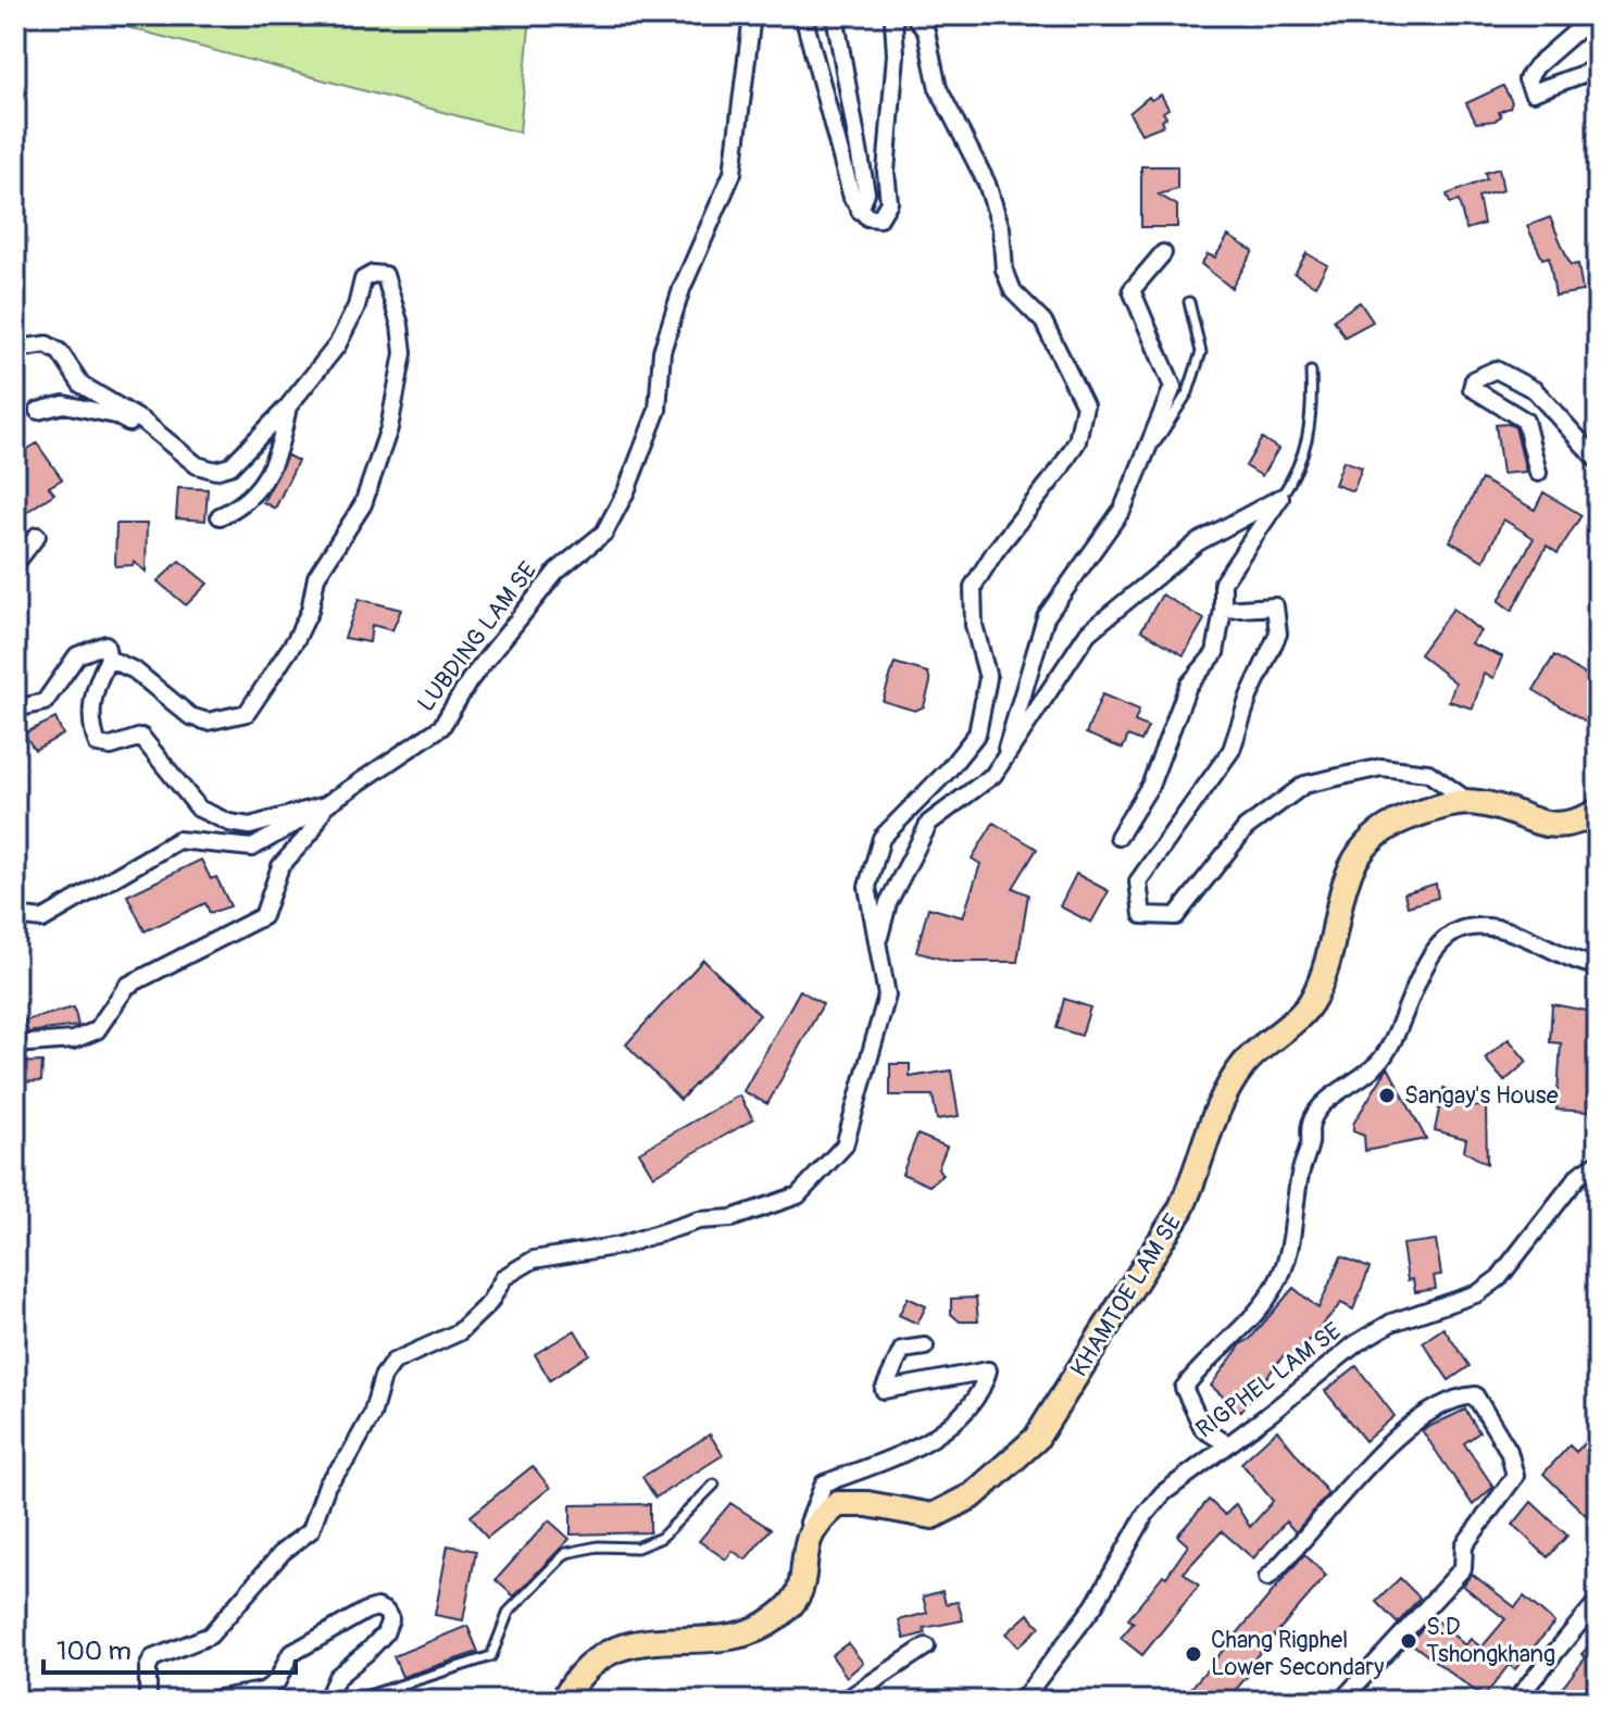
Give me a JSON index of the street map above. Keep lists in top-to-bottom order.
{
  "streets": {
    "main road": ["KHAMTOE LAM SE"],
    "street": ["LUBDING LAM SE", "RIGPHEL LAM SE"]
  },
  "places": ["Sangay's House", "S.D Tshongkhang", "Chang Rigphel Lower Secondary"],
  "scale_bar": "100 m"
}
